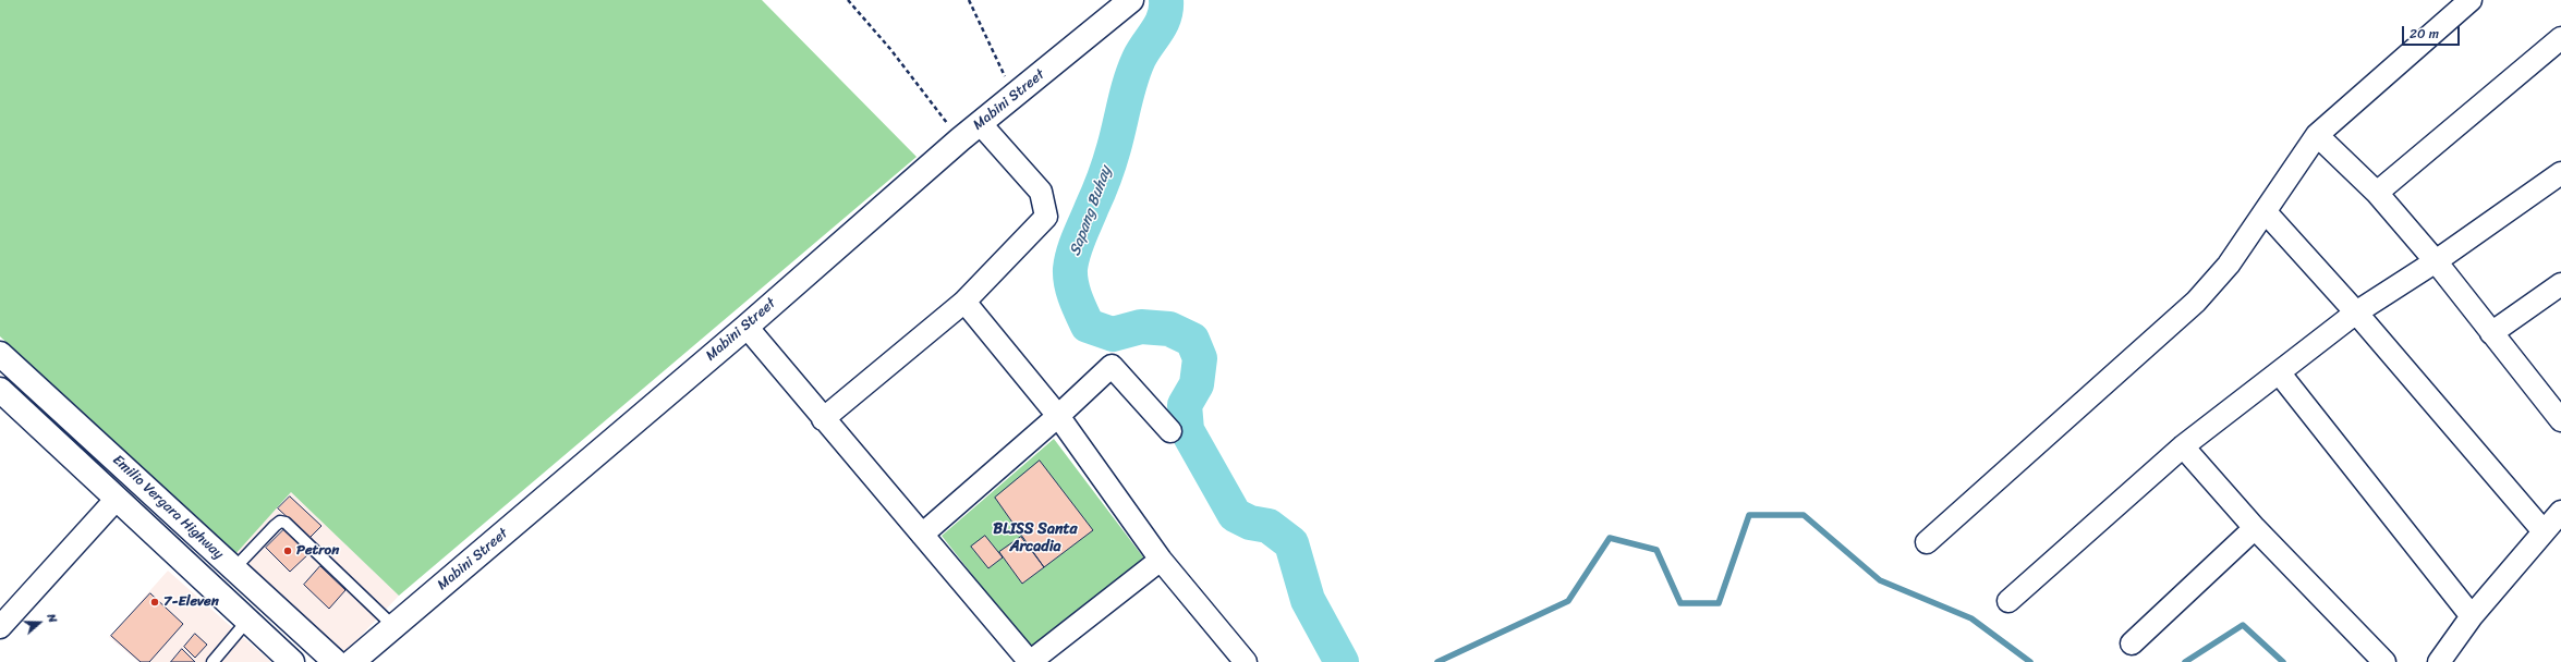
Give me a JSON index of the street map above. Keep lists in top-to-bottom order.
{
  "streets": {
    "main road": ["Mabini Street", "Emilio Vergara Highway"]
  },
  "districts": ["BLISS Santa Arcadia"],
  "water": ["Sapang Buhay"],
  "places": ["Petron", "7-Eleven"],
  "scale_bar": "20 m",
  "north": "right"
}
